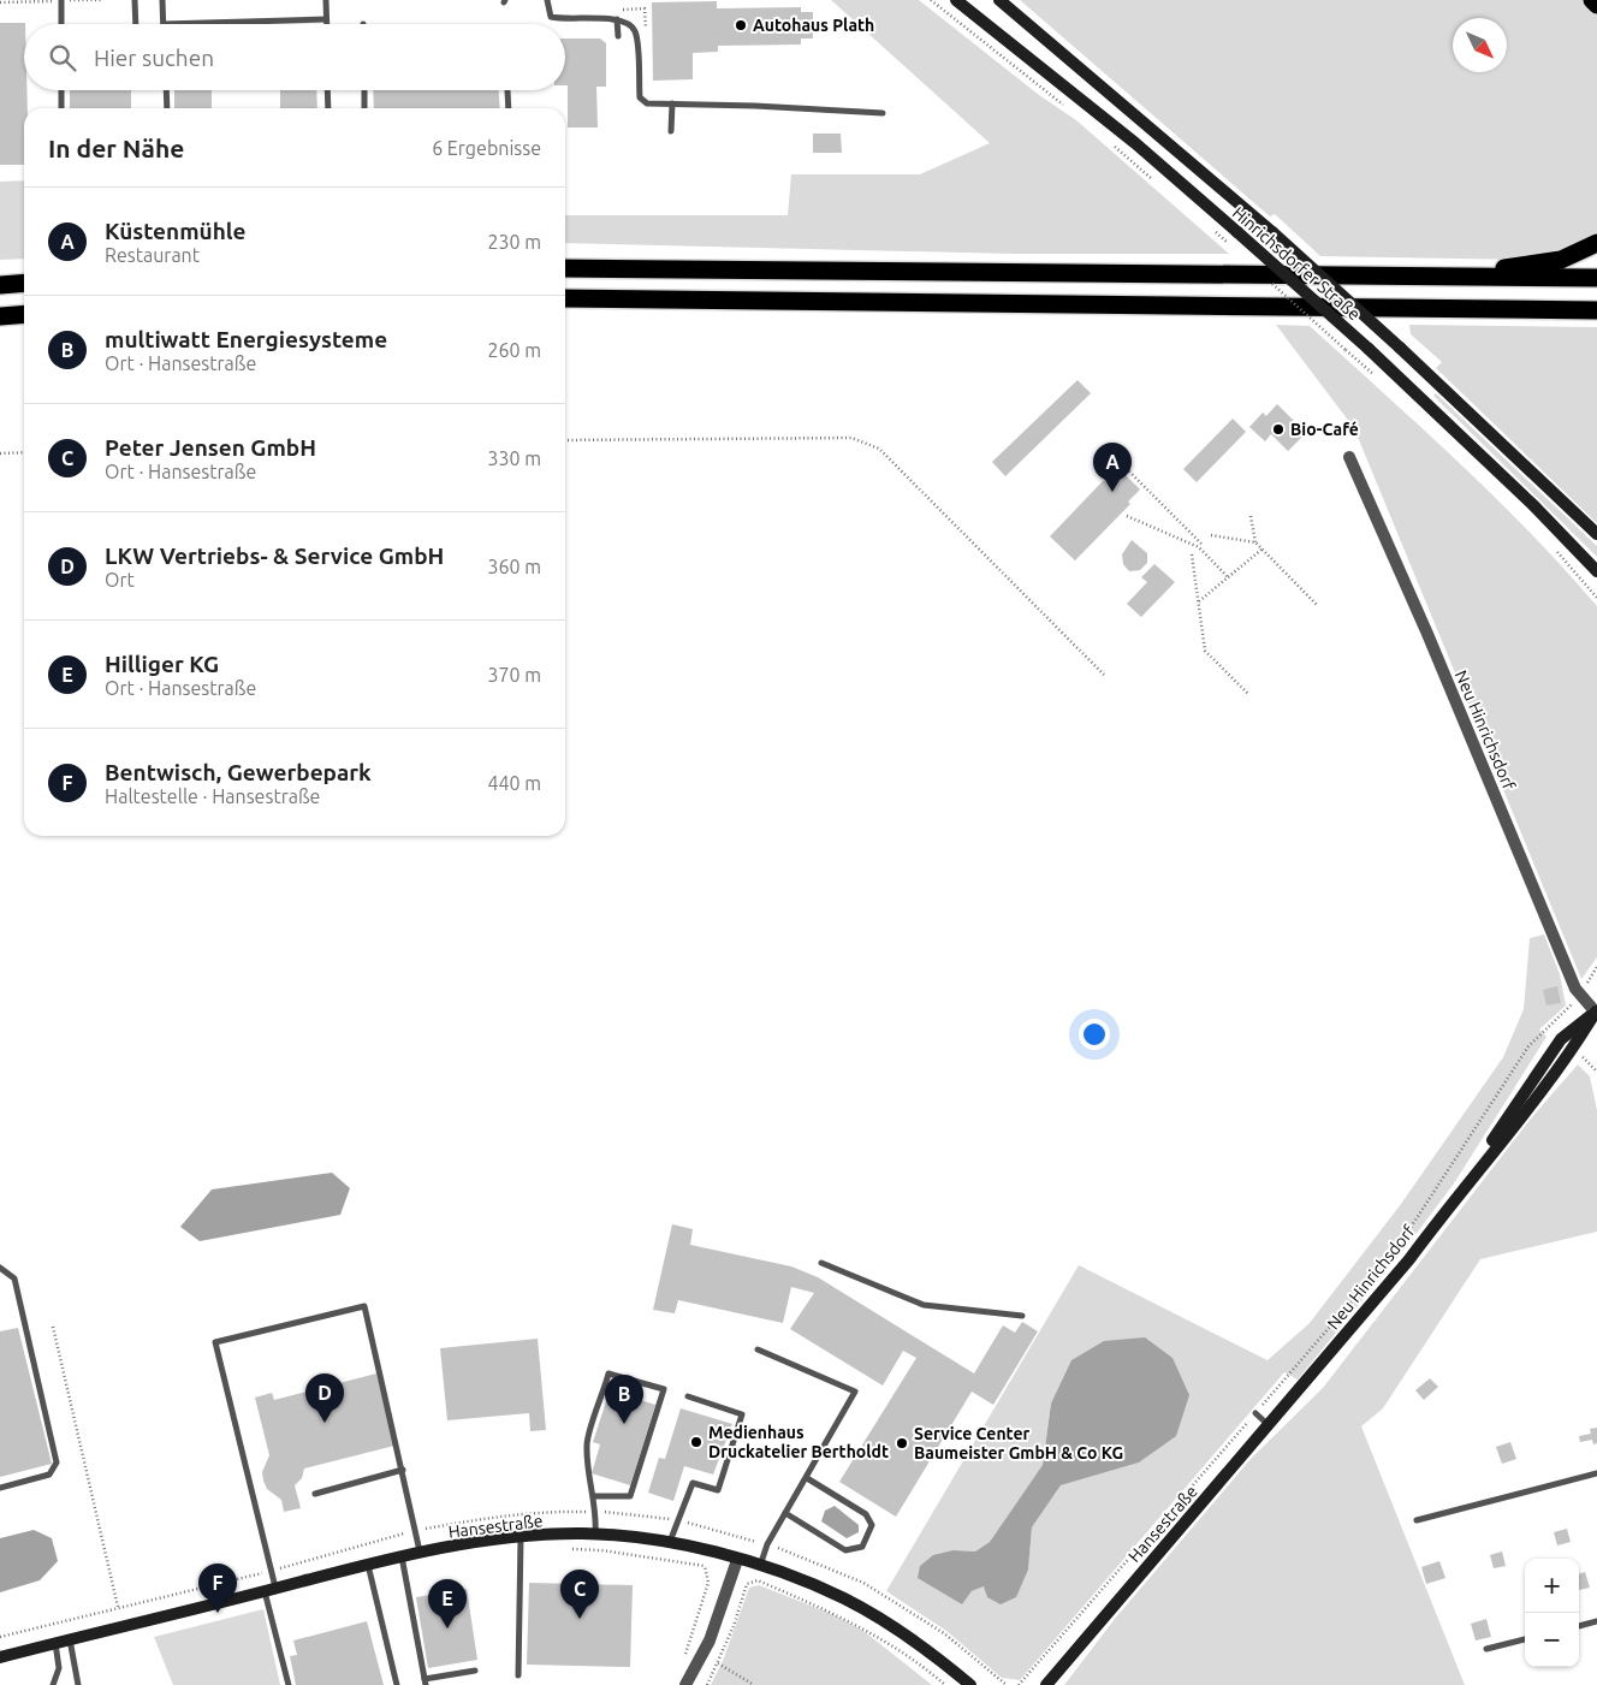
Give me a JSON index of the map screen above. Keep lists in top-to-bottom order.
{
  "streets": {
    "street": ["Hinrichsdorfer Straße", "Neu Hinrichsdorf", "Hansestraße"]
  },
  "crossings": [
    ["Neu Hinrichsdorf", "Hansestraße"]
  ],
  "places": [
    "Autohaus Plath",
    "Bio-Café",
    "Medienhaus Druckatelier Bertholdt",
    "Service Center Baumeister GmbH & Co KG"
  ],
  "north": "bottom right",
  "page": {
    "search": "Hier suchen",
    "heading": ["In der Nähe", "6 Ergebnisse"],
    "list": [
      {
        "mark": "A",
        "name": "Küstenmühle",
        "note": "Restaurant",
        "value": "230 m"
      },
      {
        "mark": "B",
        "name": "multiwatt Energiesysteme",
        "note": "Ort · Hansestraße",
        "value": "260 m"
      },
      {
        "mark": "C",
        "name": "Peter Jensen GmbH",
        "note": "Ort · Hansestraße",
        "value": "330 m"
      },
      {
        "mark": "D",
        "name": "LKW Vertriebs- & Service GmbH",
        "note": "Ort",
        "value": "360 m"
      },
      {
        "mark": "E",
        "name": "Hilliger KG",
        "note": "Ort · Hansestraße",
        "value": "370 m"
      },
      {
        "mark": "F",
        "name": "Bentwisch, Gewerbepark",
        "note": "Haltestelle · Hansestraße",
        "value": "440 m"
      }
    ],
    "pins": [
      "A",
      "D",
      "B",
      "F",
      "C",
      "E"
    ],
    "map_buttons": ["+", "−"]
  }
}
